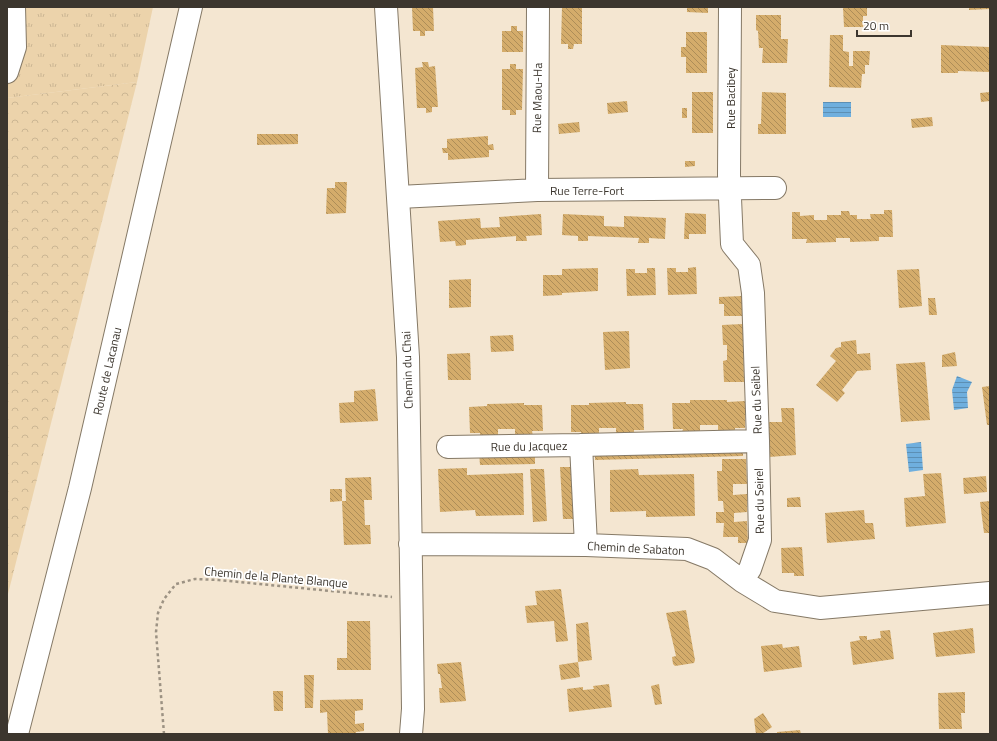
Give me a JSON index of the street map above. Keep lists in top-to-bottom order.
{
  "streets": {
    "street": [
      "Rue Maou-Ha",
      "Rue Bacibey",
      "Rue Terre-Fort",
      "Chemin du Chai",
      "Route de Lacanau",
      "Rue du Seibel",
      "Rue du Jacquez",
      "Rue du Seirel",
      "Chemin de Sabaton"
    ],
    "path": ["Chemin de la Plante Blanque"]
  },
  "crossings": [
    ["Rue Maou-Ha", "Rue Terre-Fort"],
    ["Rue Bacibey", "Rue Terre-Fort"],
    ["Rue Bacibey", "Rue du Seibel"],
    ["Rue Terre-Fort", "Chemin du Chai"],
    ["Rue Terre-Fort", "Rue du Seibel"],
    ["Chemin du Chai", "Chemin de Sabaton"],
    ["Chemin du Chai", "Chemin de la Plante Blanque"],
    ["Rue du Seibel", "Rue du Jacquez"],
    ["Rue du Seibel", "Rue du Seirel"],
    ["Rue du Jacquez", "Chemin de Sabaton"],
    ["Rue du Seirel", "Chemin de Sabaton"]
  ],
  "scale_bar": "20 m"
}
